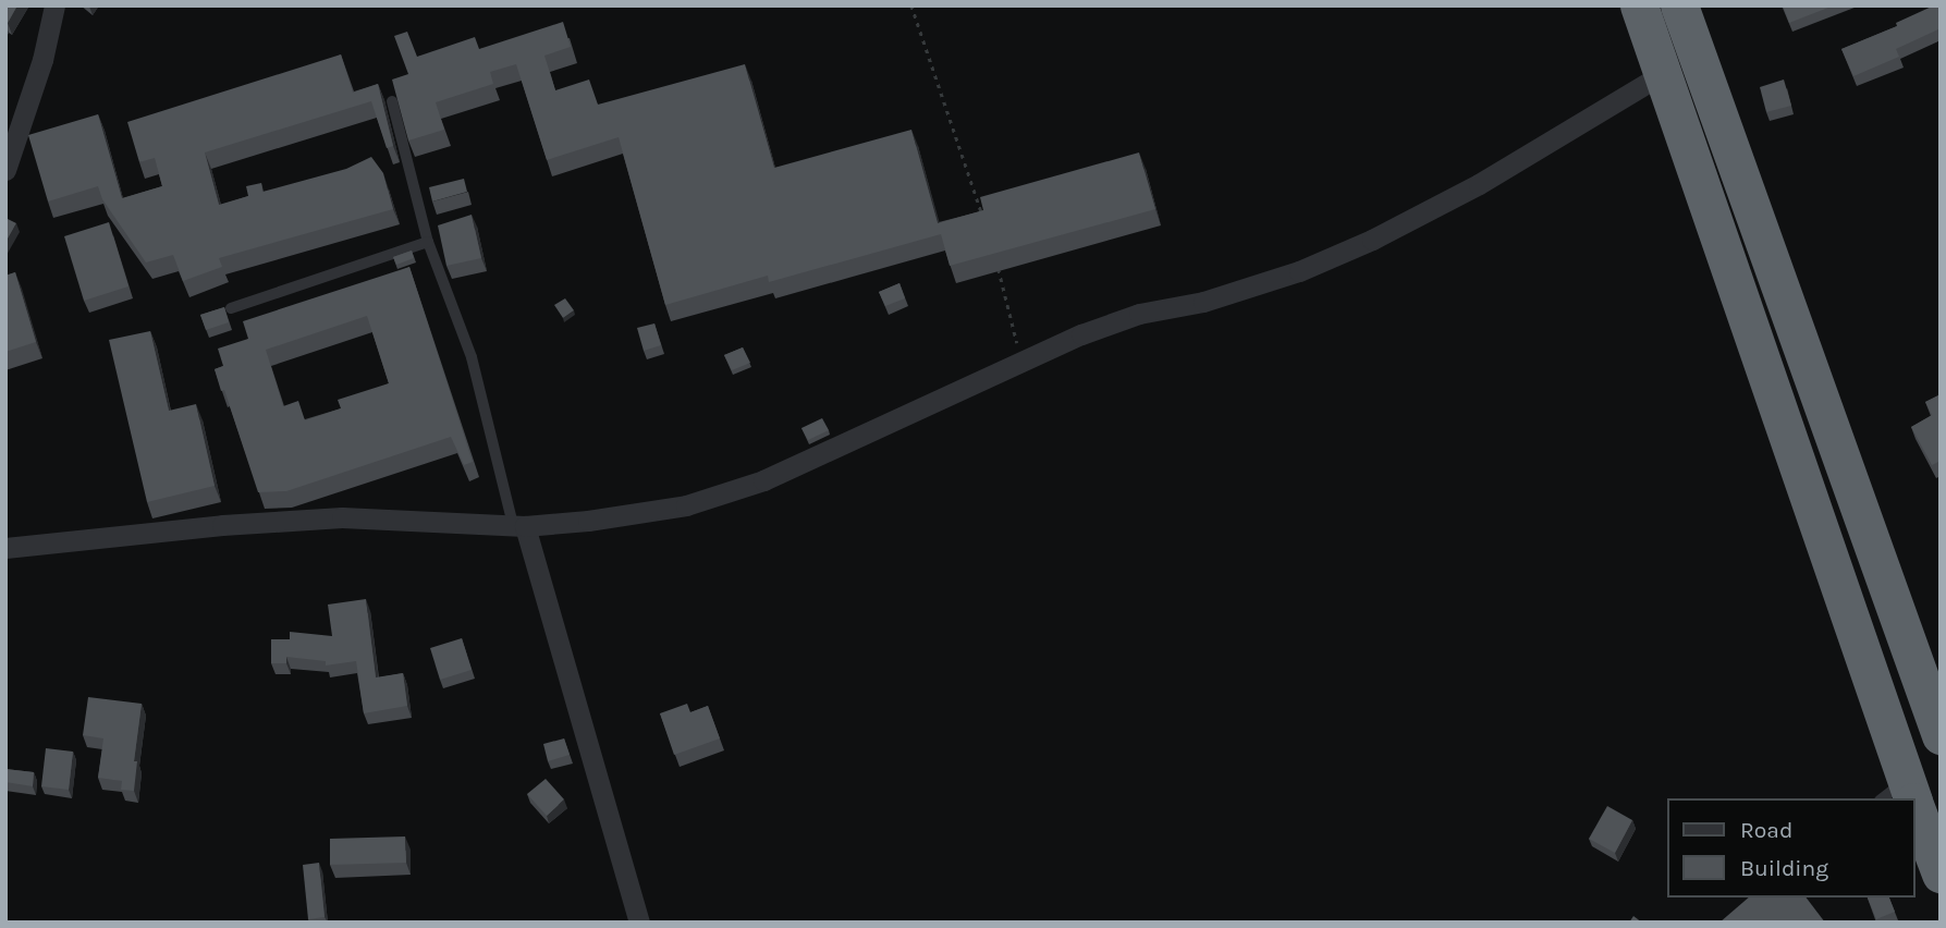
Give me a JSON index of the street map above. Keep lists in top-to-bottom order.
{
  "legend": ["Road", "Building"]
}
